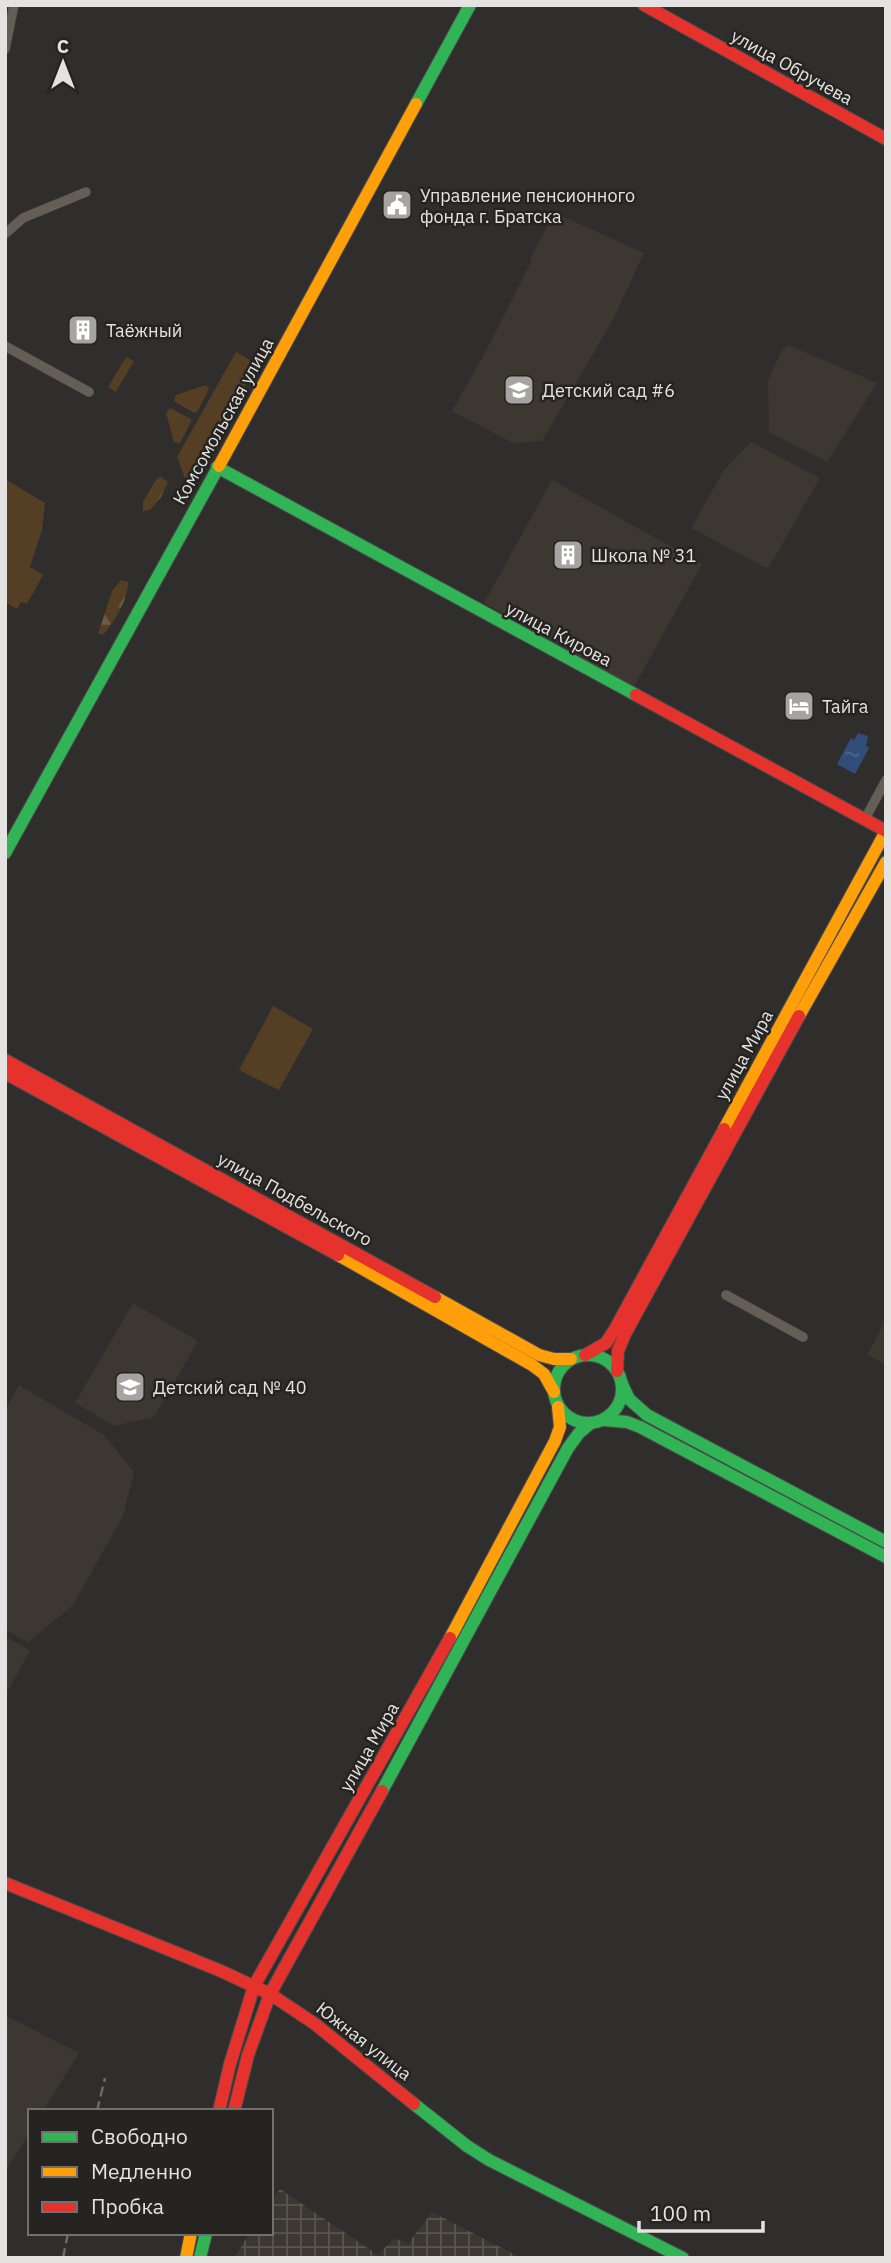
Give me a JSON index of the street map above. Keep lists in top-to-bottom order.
{
  "streets": {
    "main road": [
      "улица Обручева",
      "Комсомольская улица",
      "улица Кирова",
      "улица Мира",
      "улица Подбельского",
      "Южная улица"
    ]
  },
  "crossings": [
    ["Комсомольская улица", "улица Кирова"],
    ["улица Кирова", "улица Мира"],
    ["улица Мира", "улица Подбельского"],
    ["улица Мира", "Южная улица"]
  ],
  "places": {
    "public building": ["Управление пенсионного фонда г. Братска"],
    "building": ["Таёжный", "Школа № 31"],
    "school or university": ["Детский сад #6", "Детский сад № 40"],
    "hotel": ["Тайга"]
  },
  "legend": ["Свободно", "Медленно", "Пробка"],
  "scale_bar": "100 m",
  "north": "top"
}
